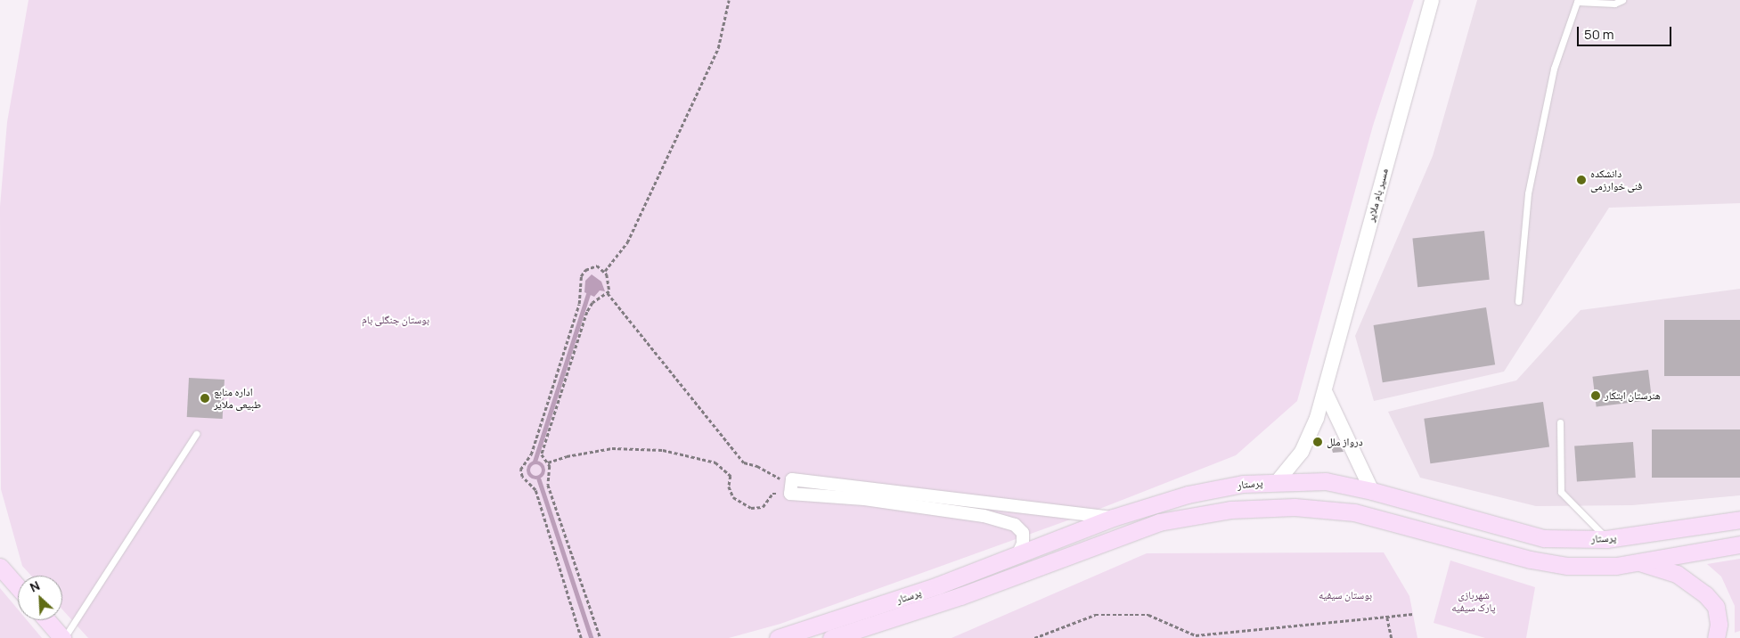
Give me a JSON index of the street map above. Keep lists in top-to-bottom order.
{
  "streets": {
    "main road": ["پرستار"],
    "street": ["مسیر بام ملایر"]
  },
  "crossings": [
    ["مسیر بام ملایر", "پرستار"]
  ],
  "parks": ["بوستان جنگلی بام", "بوستان سیفیه", "شهربازی پارک سیفیه"],
  "places": [
    "دانشکده فنی خوارزمی",
    "هنرستان ابتکار",
    "اداره منابع طبیعی ملایر",
    "درواز ملل"
  ],
  "scale_bar": "50 m",
  "north": "top left"
}
